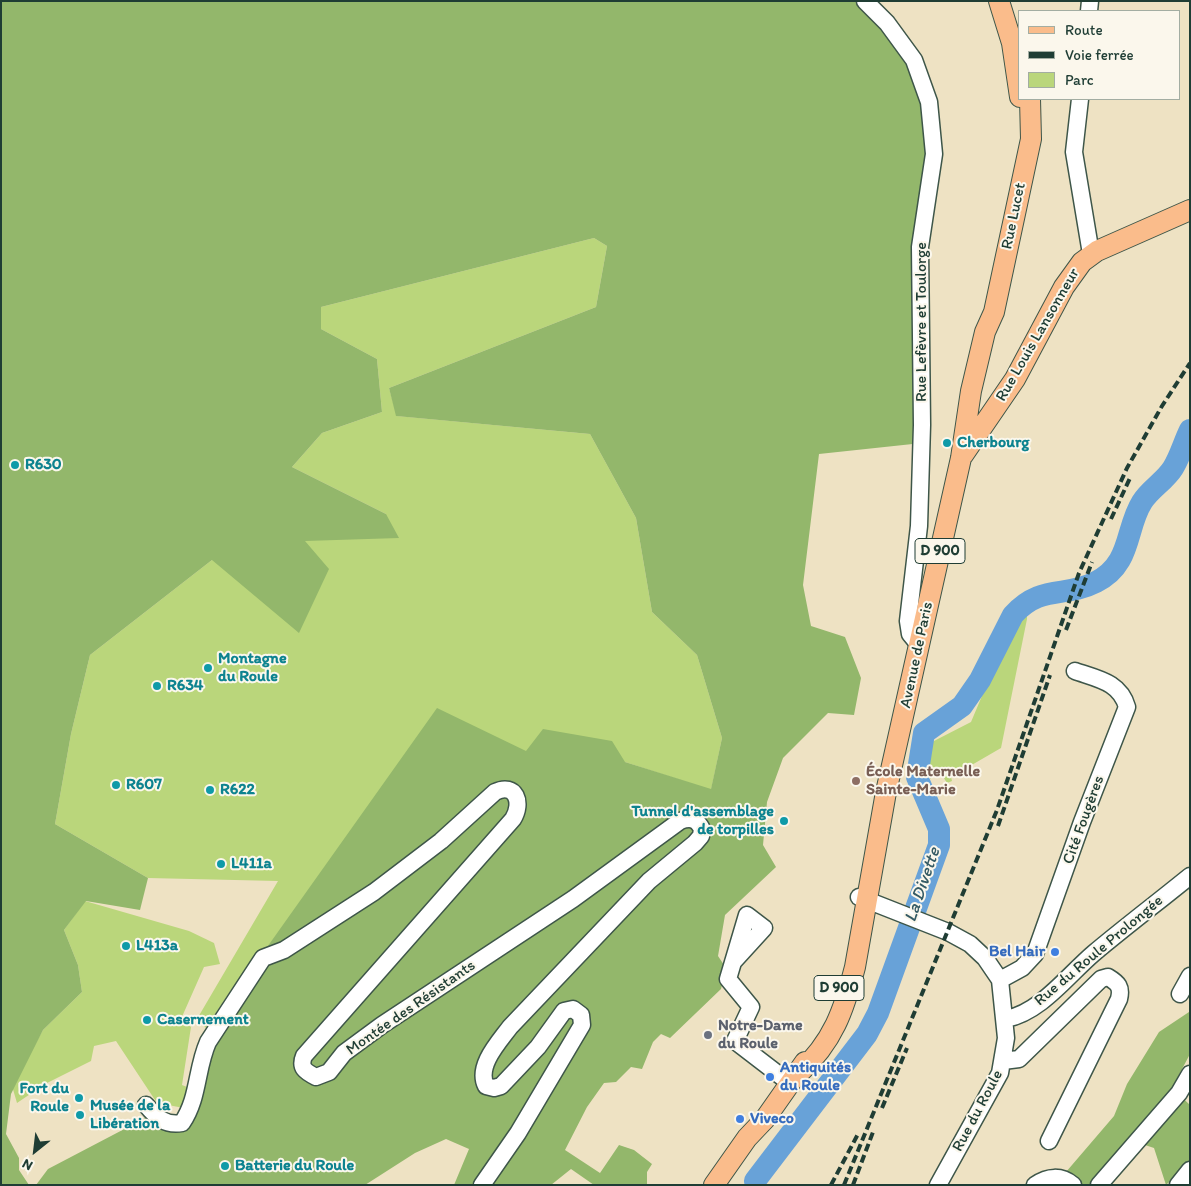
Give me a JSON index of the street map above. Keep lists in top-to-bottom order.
{
  "streets": {
    "main road": [
      "Rue Lucet",
      "Rue Louis Lansonneur",
      "D 900",
      "Avenue de Paris"
    ],
    "street": [
      "Rue Lefèvre et Toulorge",
      "Cité Fougères",
      "Rue du Roule Prolongée",
      "Montée des Résistants",
      "Rue du Roule"
    ]
  },
  "crossings": [
    ["Rue Lucet", "Rue Louis Lansonneur"],
    ["Rue Lucet", "Avenue de Paris"],
    ["Rue Lefèvre et Toulorge", "Avenue de Paris"],
    ["Rue Louis Lansonneur", "Avenue de Paris"],
    ["Avenue de Paris", "Rue du Roule"],
    ["Cité Fougères", "Rue du Roule"],
    ["Rue du Roule Prolongée", "Rue du Roule"]
  ],
  "water": ["La Divette"],
  "places": [
    "Cherbourg",
    "R630",
    "Montagne du Roule",
    "R634",
    "École Maternelle Sainte-Marie",
    "R607",
    "R622",
    "Tunnel d'assemblage de torpilles",
    "L411a",
    "L413a",
    "Bel Hair",
    "Casernement",
    "Notre-Dame du Roule",
    "Antiquités du Roule",
    "Fort du Roule",
    "Musée de la Libération",
    "Viveco",
    "Batterie du Roule"
  ],
  "legend": ["Route", "Voie ferrée", "Parc"],
  "north": "bottom left"
}
